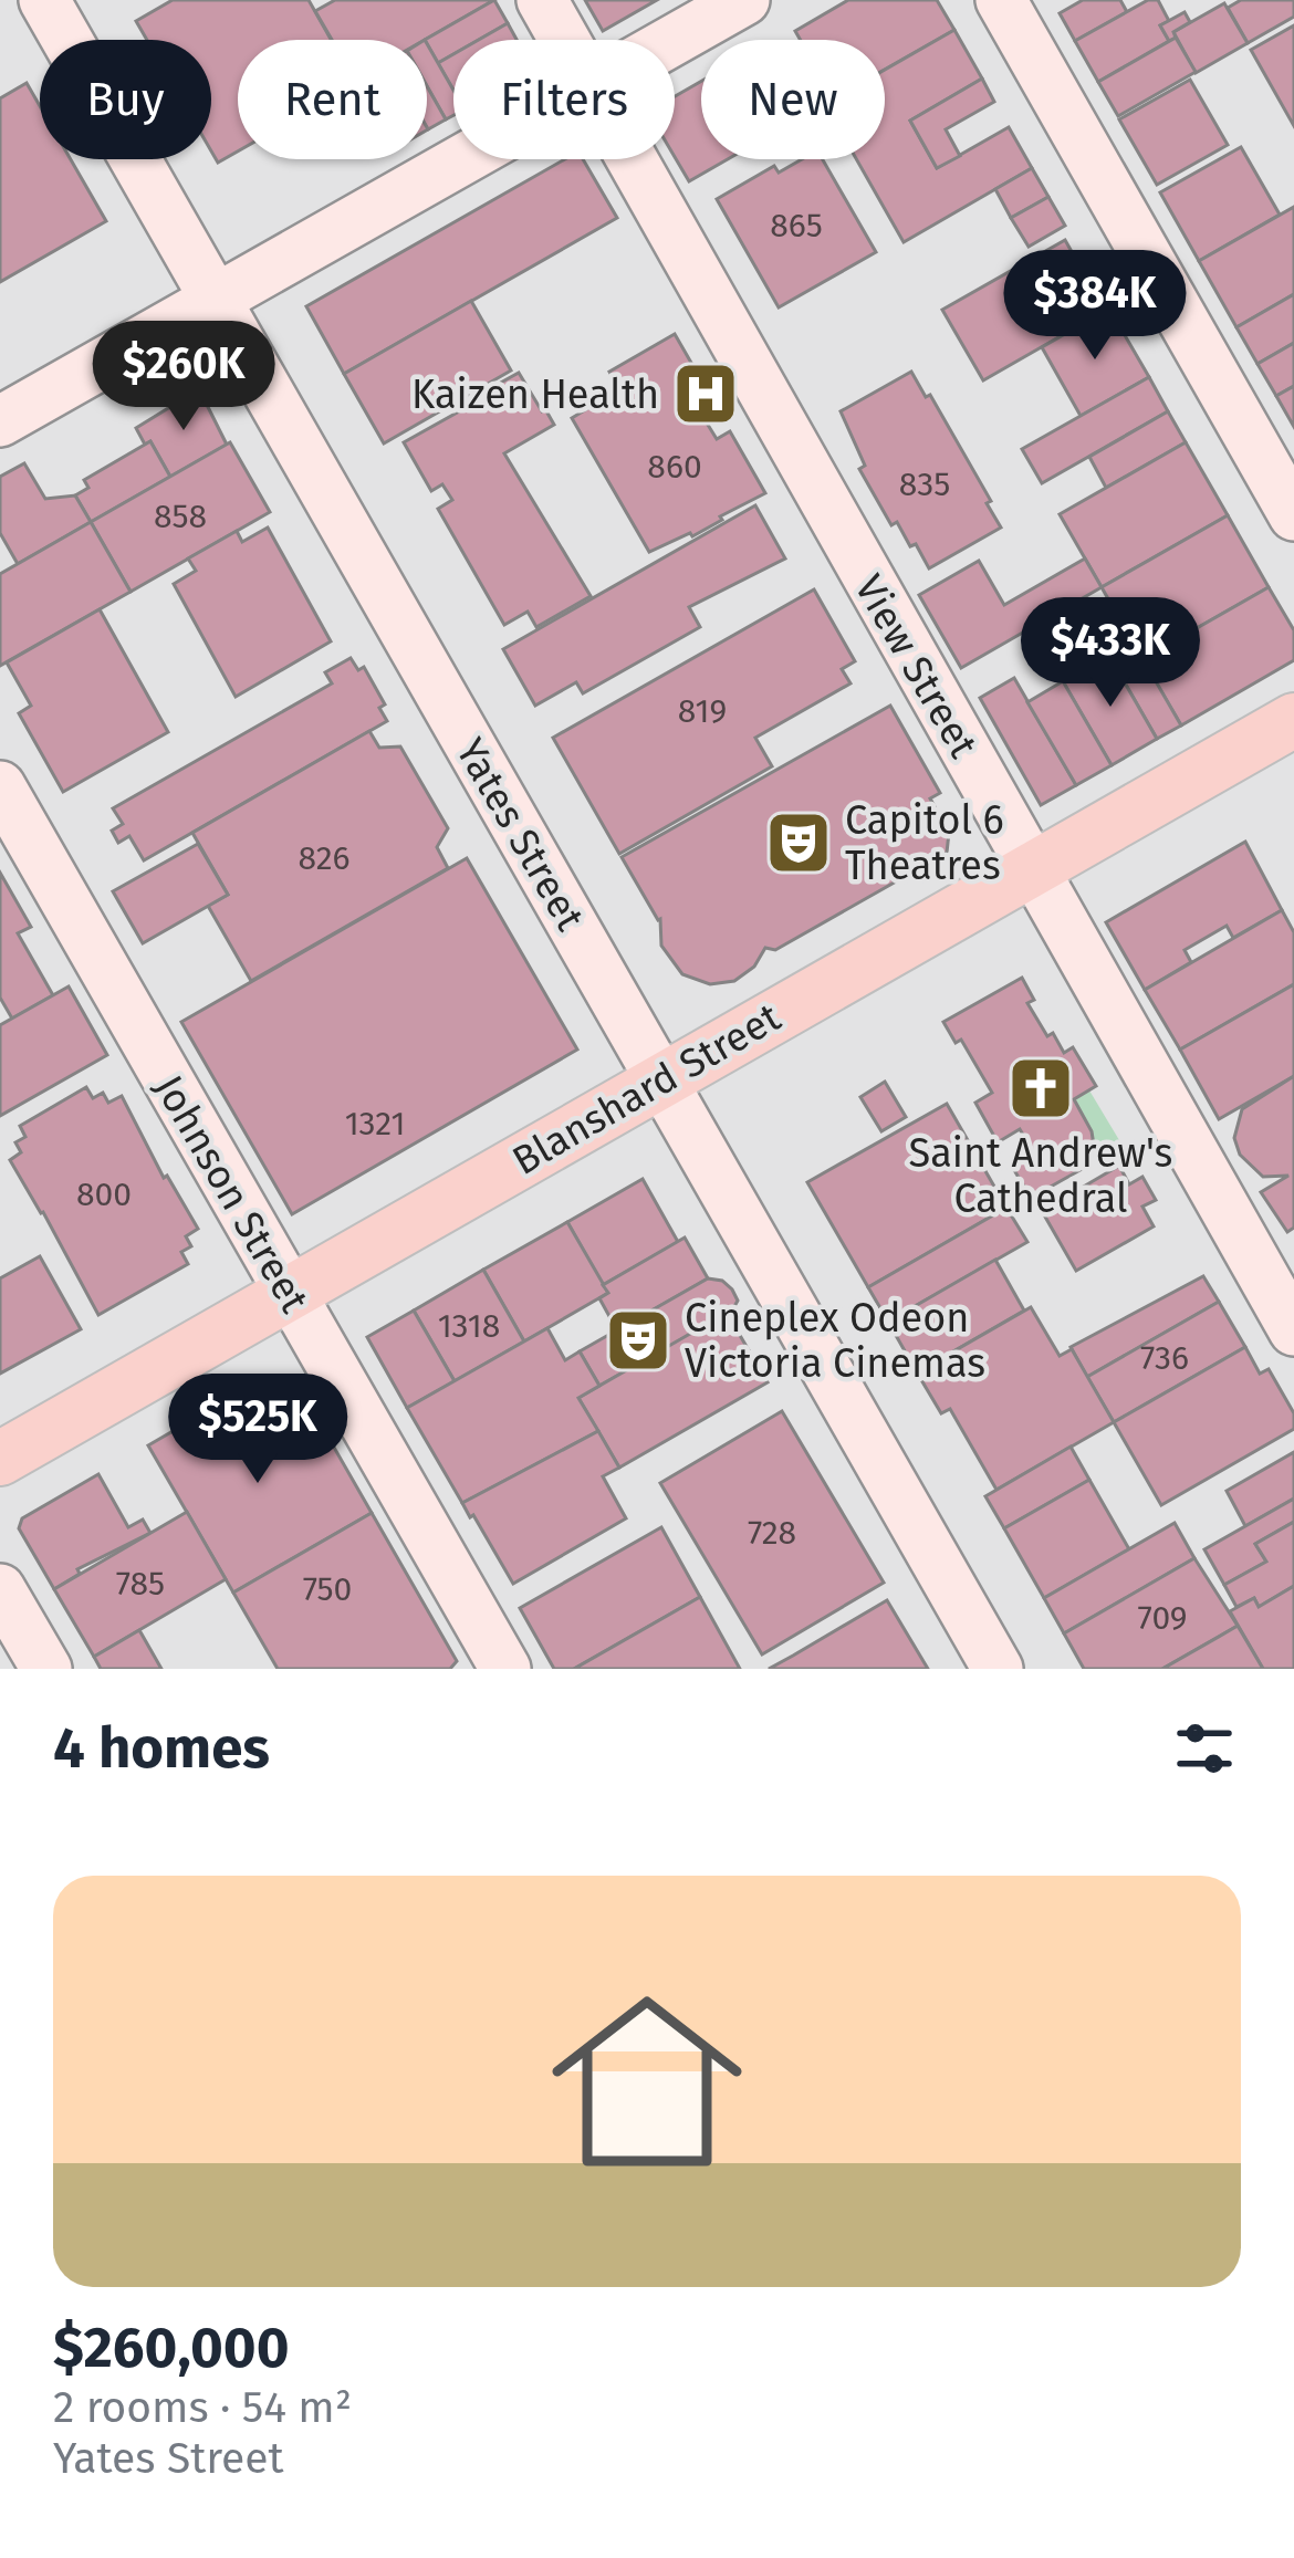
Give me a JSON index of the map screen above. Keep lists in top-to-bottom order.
{
  "streets": {
    "main road": [
      "View Street",
      "Yates Street",
      "Blanshard Street",
      "Johnson Street"
    ]
  },
  "crossings": [
    ["View Street", "Blanshard Street"],
    ["Yates Street", "Blanshard Street"],
    ["Blanshard Street", "Johnson Street"]
  ],
  "places": {
    "hospital": ["Kaizen Health"],
    "theatre": ["Capitol 6 Theatres", "Cineplex Odeon Victoria Cinemas"],
    "church": ["Saint Andrew's Cathedral"]
  },
  "house_numbers": [
    "865",
    "860",
    "835",
    "858",
    "819",
    "826",
    "1321",
    "800",
    "1318",
    "736",
    "728",
    "785",
    "750",
    "709"
  ],
  "page": {
    "chip": [
      "Buy",
      "Rent",
      "Filters",
      "New"
    ],
    "price": [
      "$384K",
      "$260K",
      "$433K",
      "$525K"
    ],
    "heading": "4 homes",
    "list": [
      {
        "name": "$260,000",
        "note": "2 rooms · 54 m² · Yates Street"
      }
    ]
  }
}
